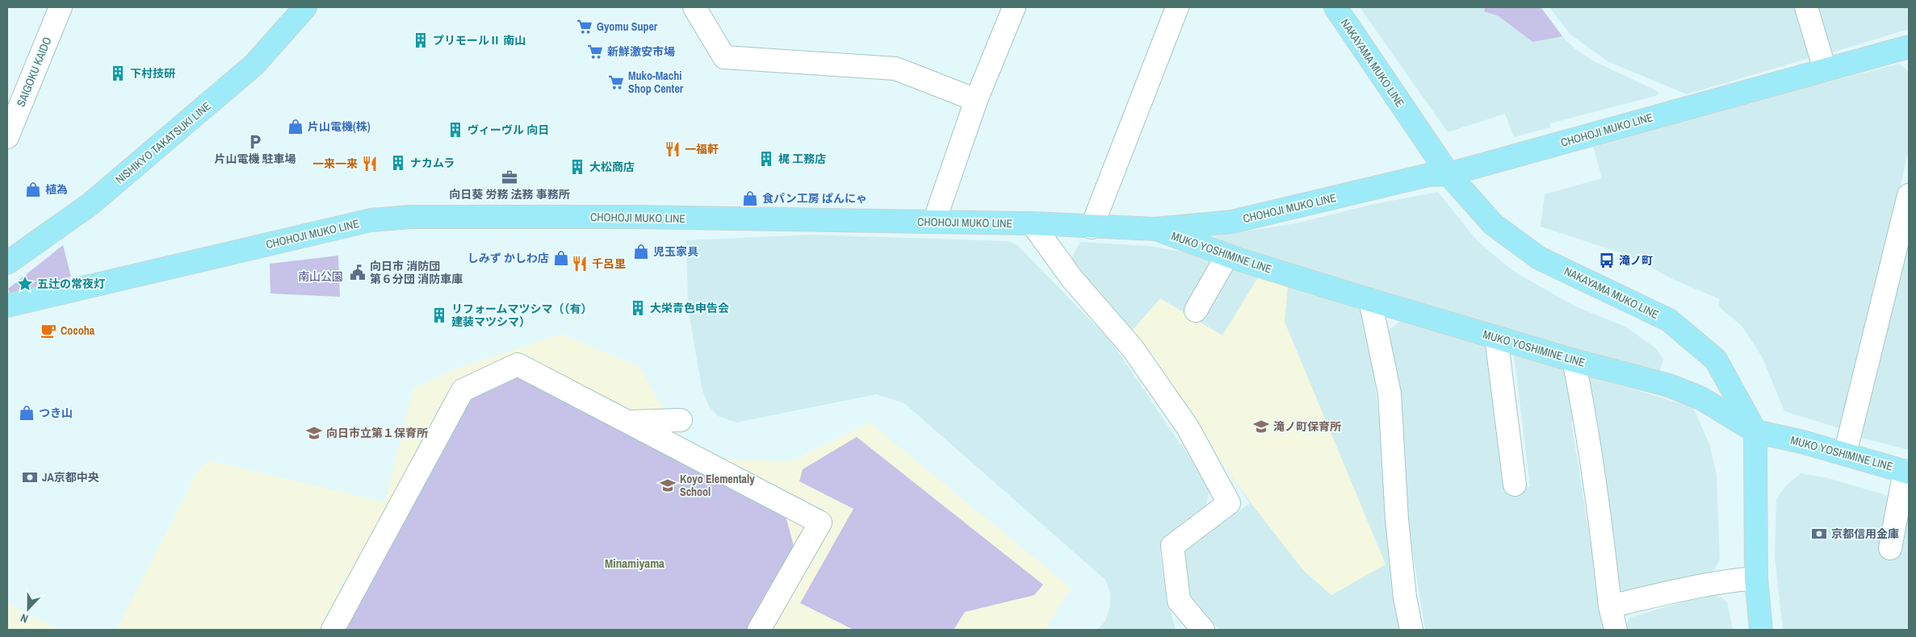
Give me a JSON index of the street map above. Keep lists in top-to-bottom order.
{
  "streets": {
    "main road": [
      "NAKAYAMA MUKO LINE",
      "CHOHOJI MUKO LINE",
      "NISHIKYO TAKATSUKI LINE",
      "MUKO YOSHIMINE LINE"
    ],
    "street": ["SAIGOKU KAIDO"]
  },
  "crossings": [
    ["NAKAYAMA MUKO LINE", "CHOHOJI MUKO LINE"],
    ["NAKAYAMA MUKO LINE", "MUKO YOSHIMINE LINE"],
    ["CHOHOJI MUKO LINE", "MUKO YOSHIMINE LINE"]
  ],
  "districts": ["Minamiyama"],
  "parks": ["南山公園"],
  "places": {
    "supermarket": ["Gyomu Super", "新鮮激安市場", "Muko-Machi Shop Center"],
    "building": [
      "プリモールⅡ 南山",
      "下村技研",
      "ヴィーヴル 向日",
      "梶 工務店",
      "ナカムラ",
      "大松商店",
      "大栄青色申告会",
      "リフォームマツシマ（（有） 建装マツシマ）"
    ],
    "shop": [
      "片山電機(株)",
      "植為",
      "食パン工房 ぱんにゃ",
      "児玉家具",
      "しみず かしわ店",
      "つき山"
    ],
    "parking": ["片山電機 駐車場"],
    "restaurant": ["一福軒", "一来一来", "千呂里"],
    "office": ["向日葵 労務 法務 事務所"],
    "bus stop": ["滝ノ町"],
    "public building": ["向日市 消防団 第６分団 消防車庫"],
    "place": ["五辻の常夜灯"],
    "cafe": ["Cocoha"],
    "school or university": ["滝ノ町保育所", "向日市立第１保育所", "Koyo Elementaly School"],
    "bank": ["JA京都中央", "京都信用金庫"]
  },
  "north": "bottom"
}
